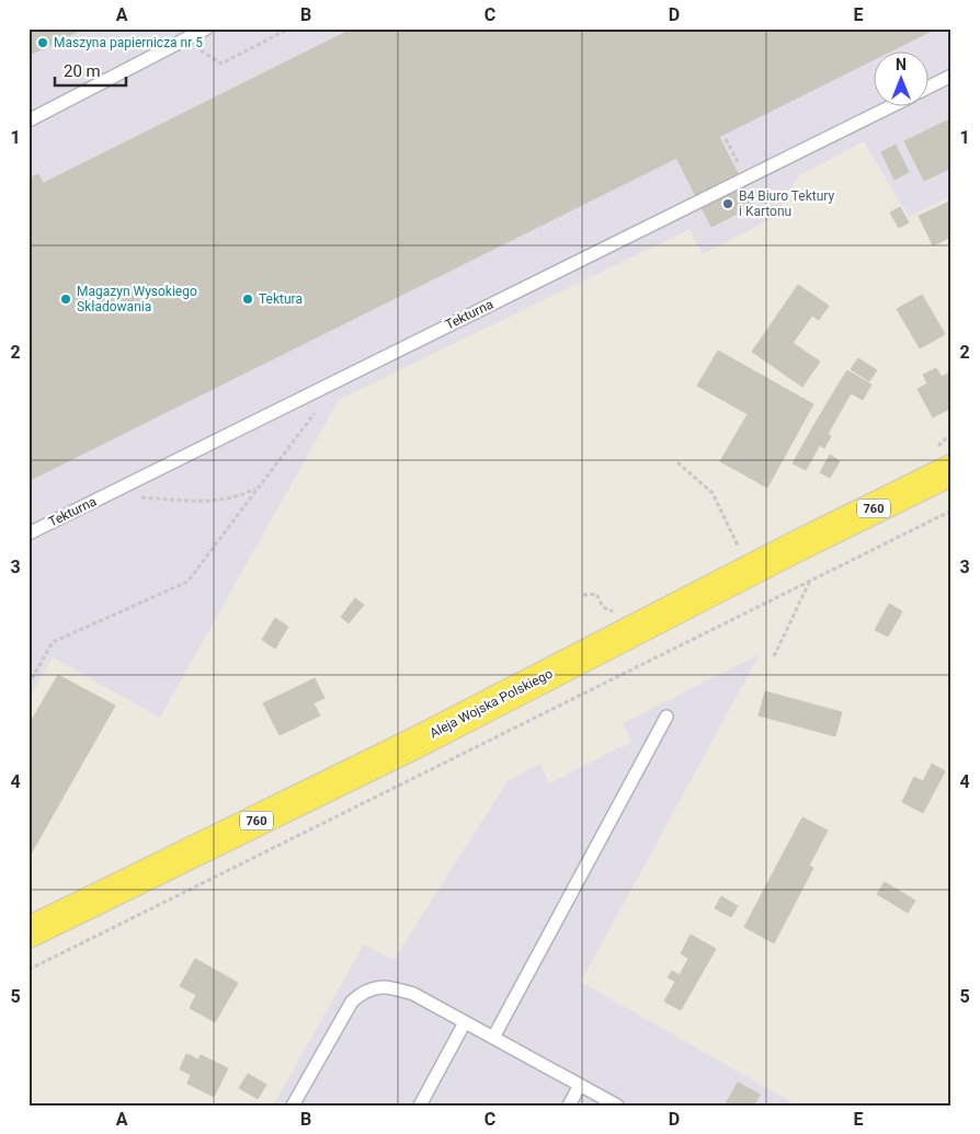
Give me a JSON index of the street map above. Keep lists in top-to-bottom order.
{
  "streets": {
    "main road": ["760", "Aleja Wojska Polskiego"],
    "lane": ["Tekturna"]
  },
  "places": [
    "Maszyna papiernicza nr 5",
    "B4 Biuro Tektury i Kartonu",
    "Magazyn Wysokiego Składowania",
    "Tektura"
  ],
  "scale_bar": "20 m",
  "north": "top",
  "grid": {
    "columns": [
      "A",
      "B",
      "C",
      "D",
      "E"
    ],
    "rows": [
      "1",
      "2",
      "3",
      "4",
      "5"
    ]
  }
}
